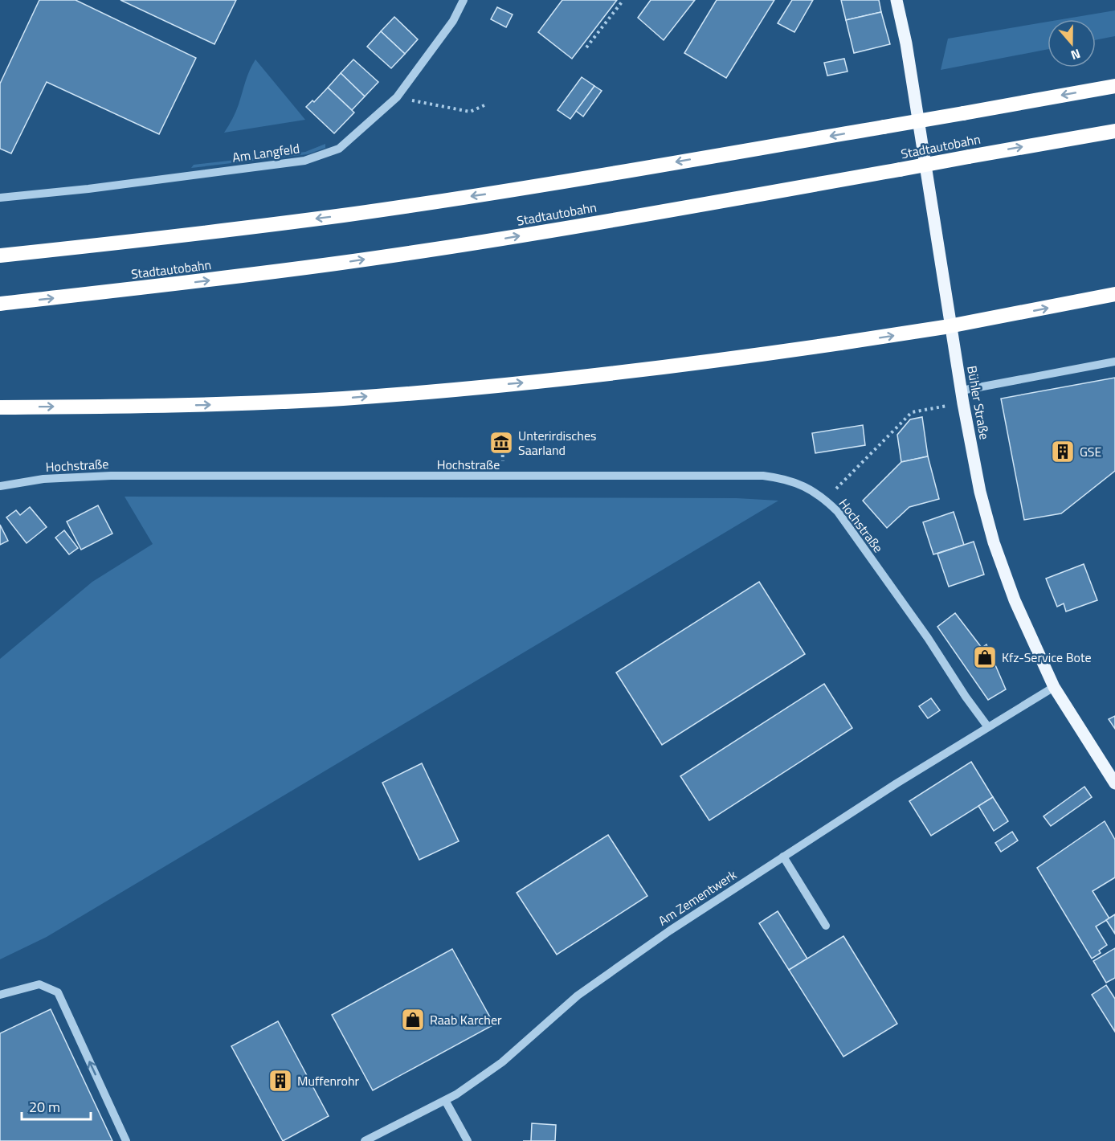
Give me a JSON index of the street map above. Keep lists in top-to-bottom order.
{
  "streets": {
    "highway": ["Stadtautobahn"],
    "main road": ["Bühler Straße"],
    "street": ["Am Langfeld", "Hochstraße", "Am Zementwerk"]
  },
  "crossings": [
    ["Bühler Straße", "Am Zementwerk"],
    ["Hochstraße", "Am Zementwerk"]
  ],
  "places": {
    "museum": ["Unterirdisches Saarland"],
    "building": ["GSE", "Muffenrohr"],
    "shop": ["Kfz-Service Bote", "Raab Karcher"]
  },
  "scale_bar": "20 m",
  "north": "bottom"
}
